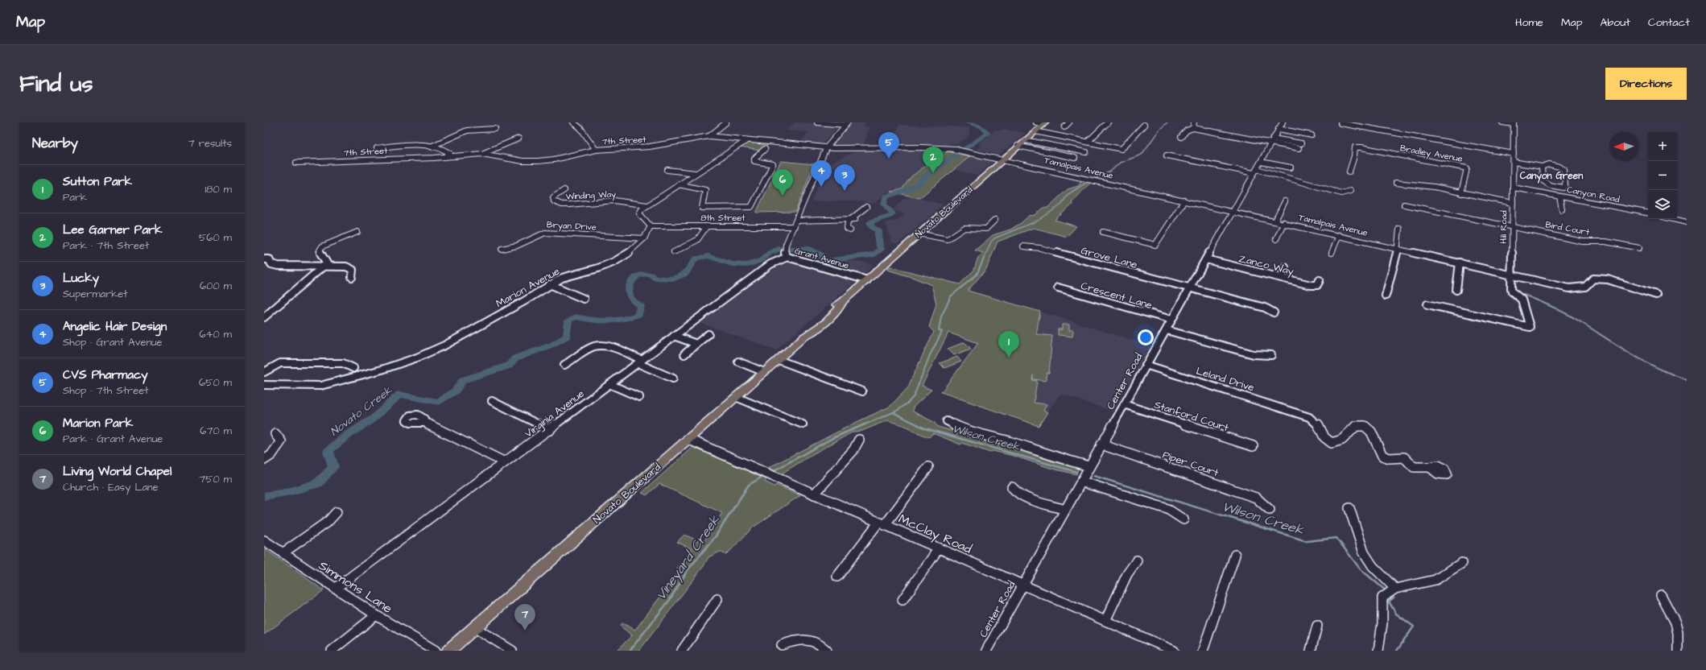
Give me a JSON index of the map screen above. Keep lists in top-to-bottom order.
{
  "streets": {
    "main road": ["Novato Boulevard"],
    "street": [
      "7th Street",
      "Bradley Avenue",
      "Tamalpais Avenue",
      "Canyon Road",
      "Winding Way",
      "8th Street",
      "Bryan Drive",
      "Hill Road",
      "Bird Court",
      "Grove Lane",
      "Grant Avenue",
      "Zanco Way",
      "Marion Avenue",
      "Crescent Lane",
      "Leland Drive",
      "Center Road",
      "Virginia Avenue",
      "Stanford Court",
      "Piper Court",
      "McClay Road",
      "Simmons Lane"
    ]
  },
  "crossings": [
    ["7th Street", "Tamalpais Avenue"],
    ["7th Street", "Novato Boulevard"],
    ["7th Street", "Grant Avenue"],
    ["Tamalpais Avenue", "Novato Boulevard"],
    ["Tamalpais Avenue", "Hill Road"],
    ["Tamalpais Avenue", "Center Road"],
    ["Canyon Road", "Hill Road"],
    ["Novato Boulevard", "Grant Avenue"],
    ["Novato Boulevard", "McClay Road"],
    ["8th Street", "Grant Avenue"],
    ["8th Street", "Marion Avenue"],
    ["Bryan Drive", "Marion Avenue"],
    ["Hill Road", "Bird Court"],
    ["Grove Lane", "Center Road"],
    ["Grant Avenue", "Virginia Avenue"],
    ["Zanco Way", "Center Road"],
    ["Crescent Lane", "Center Road"],
    ["Leland Drive", "Center Road"],
    ["Center Road", "Stanford Court"],
    ["Center Road", "Piper Court"],
    ["Center Road", "McClay Road"],
    ["Virginia Avenue", "Simmons Lane"]
  ],
  "districts": ["Canyon Green"],
  "water": ["Novato Creek", "Wilson Creek", "Vineyard Creek"],
  "north": "left",
  "page": {
    "header": "Map",
    "nav": [
      "Home",
      "Map",
      "About",
      "Contact"
    ],
    "buttons": "Directions",
    "title": "Find us",
    "heading": ["Nearby", "7 results"],
    "map_buttons": ["+", "−"],
    "pins": [
      "5",
      "2",
      "4",
      "3",
      "6",
      "1",
      "7"
    ],
    "list": [
      {
        "mark": "1",
        "name": "Sutton Park",
        "note": "Park",
        "value": "180 m"
      },
      {
        "mark": "2",
        "name": "Lee Garner Park",
        "note": "Park · 7th Street",
        "value": "560 m"
      },
      {
        "mark": "3",
        "name": "Lucky",
        "note": "Supermarket",
        "value": "600 m"
      },
      {
        "mark": "4",
        "name": "Angelic Hair Design",
        "note": "Shop · Grant Avenue",
        "value": "640 m"
      },
      {
        "mark": "5",
        "name": "CVS Pharmacy",
        "note": "Shop · 7th Street",
        "value": "650 m"
      },
      {
        "mark": "6",
        "name": "Marion Park",
        "note": "Park · Grant Avenue",
        "value": "670 m"
      },
      {
        "mark": "7",
        "name": "Living World Chapel",
        "note": "Church · Easy Lane",
        "value": "750 m"
      }
    ]
  }
}
